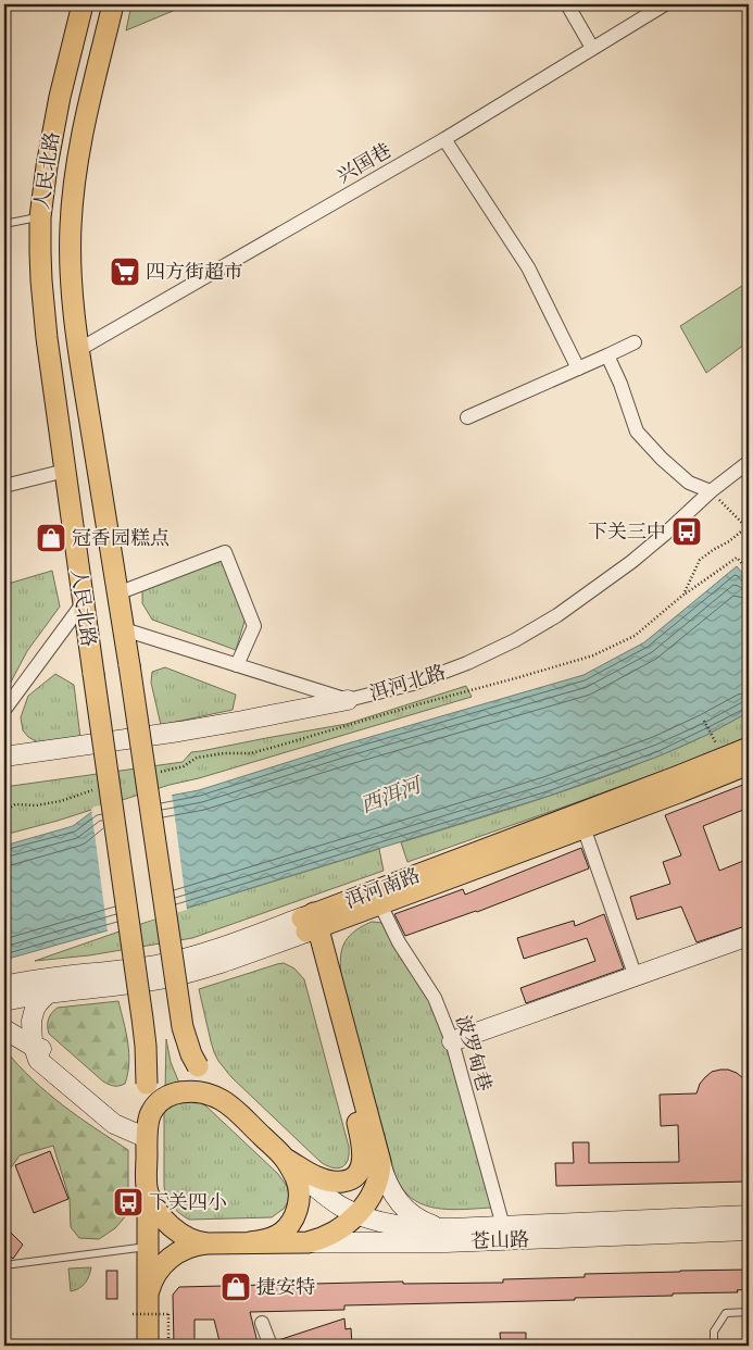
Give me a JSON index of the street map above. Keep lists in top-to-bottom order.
{
  "streets": {
    "main road": [
      "人民北路",
      "洱河北路",
      "洱河南路",
      "苍山路"
    ],
    "street": ["兴国巷", "波罗甸巷"]
  },
  "crossings": [
    ["兴国巷", "人民北路"],
    ["人民北路", "苍山路"],
    ["洱河南路", "波罗甸巷"],
    ["波罗甸巷", "苍山路"]
  ],
  "water": ["西洱河"],
  "places": {
    "supermarket": ["四方街超市"],
    "bus stop": ["下关三中", "下关四小"],
    "shop": ["冠香园糕点", "捷安特"]
  }
}
